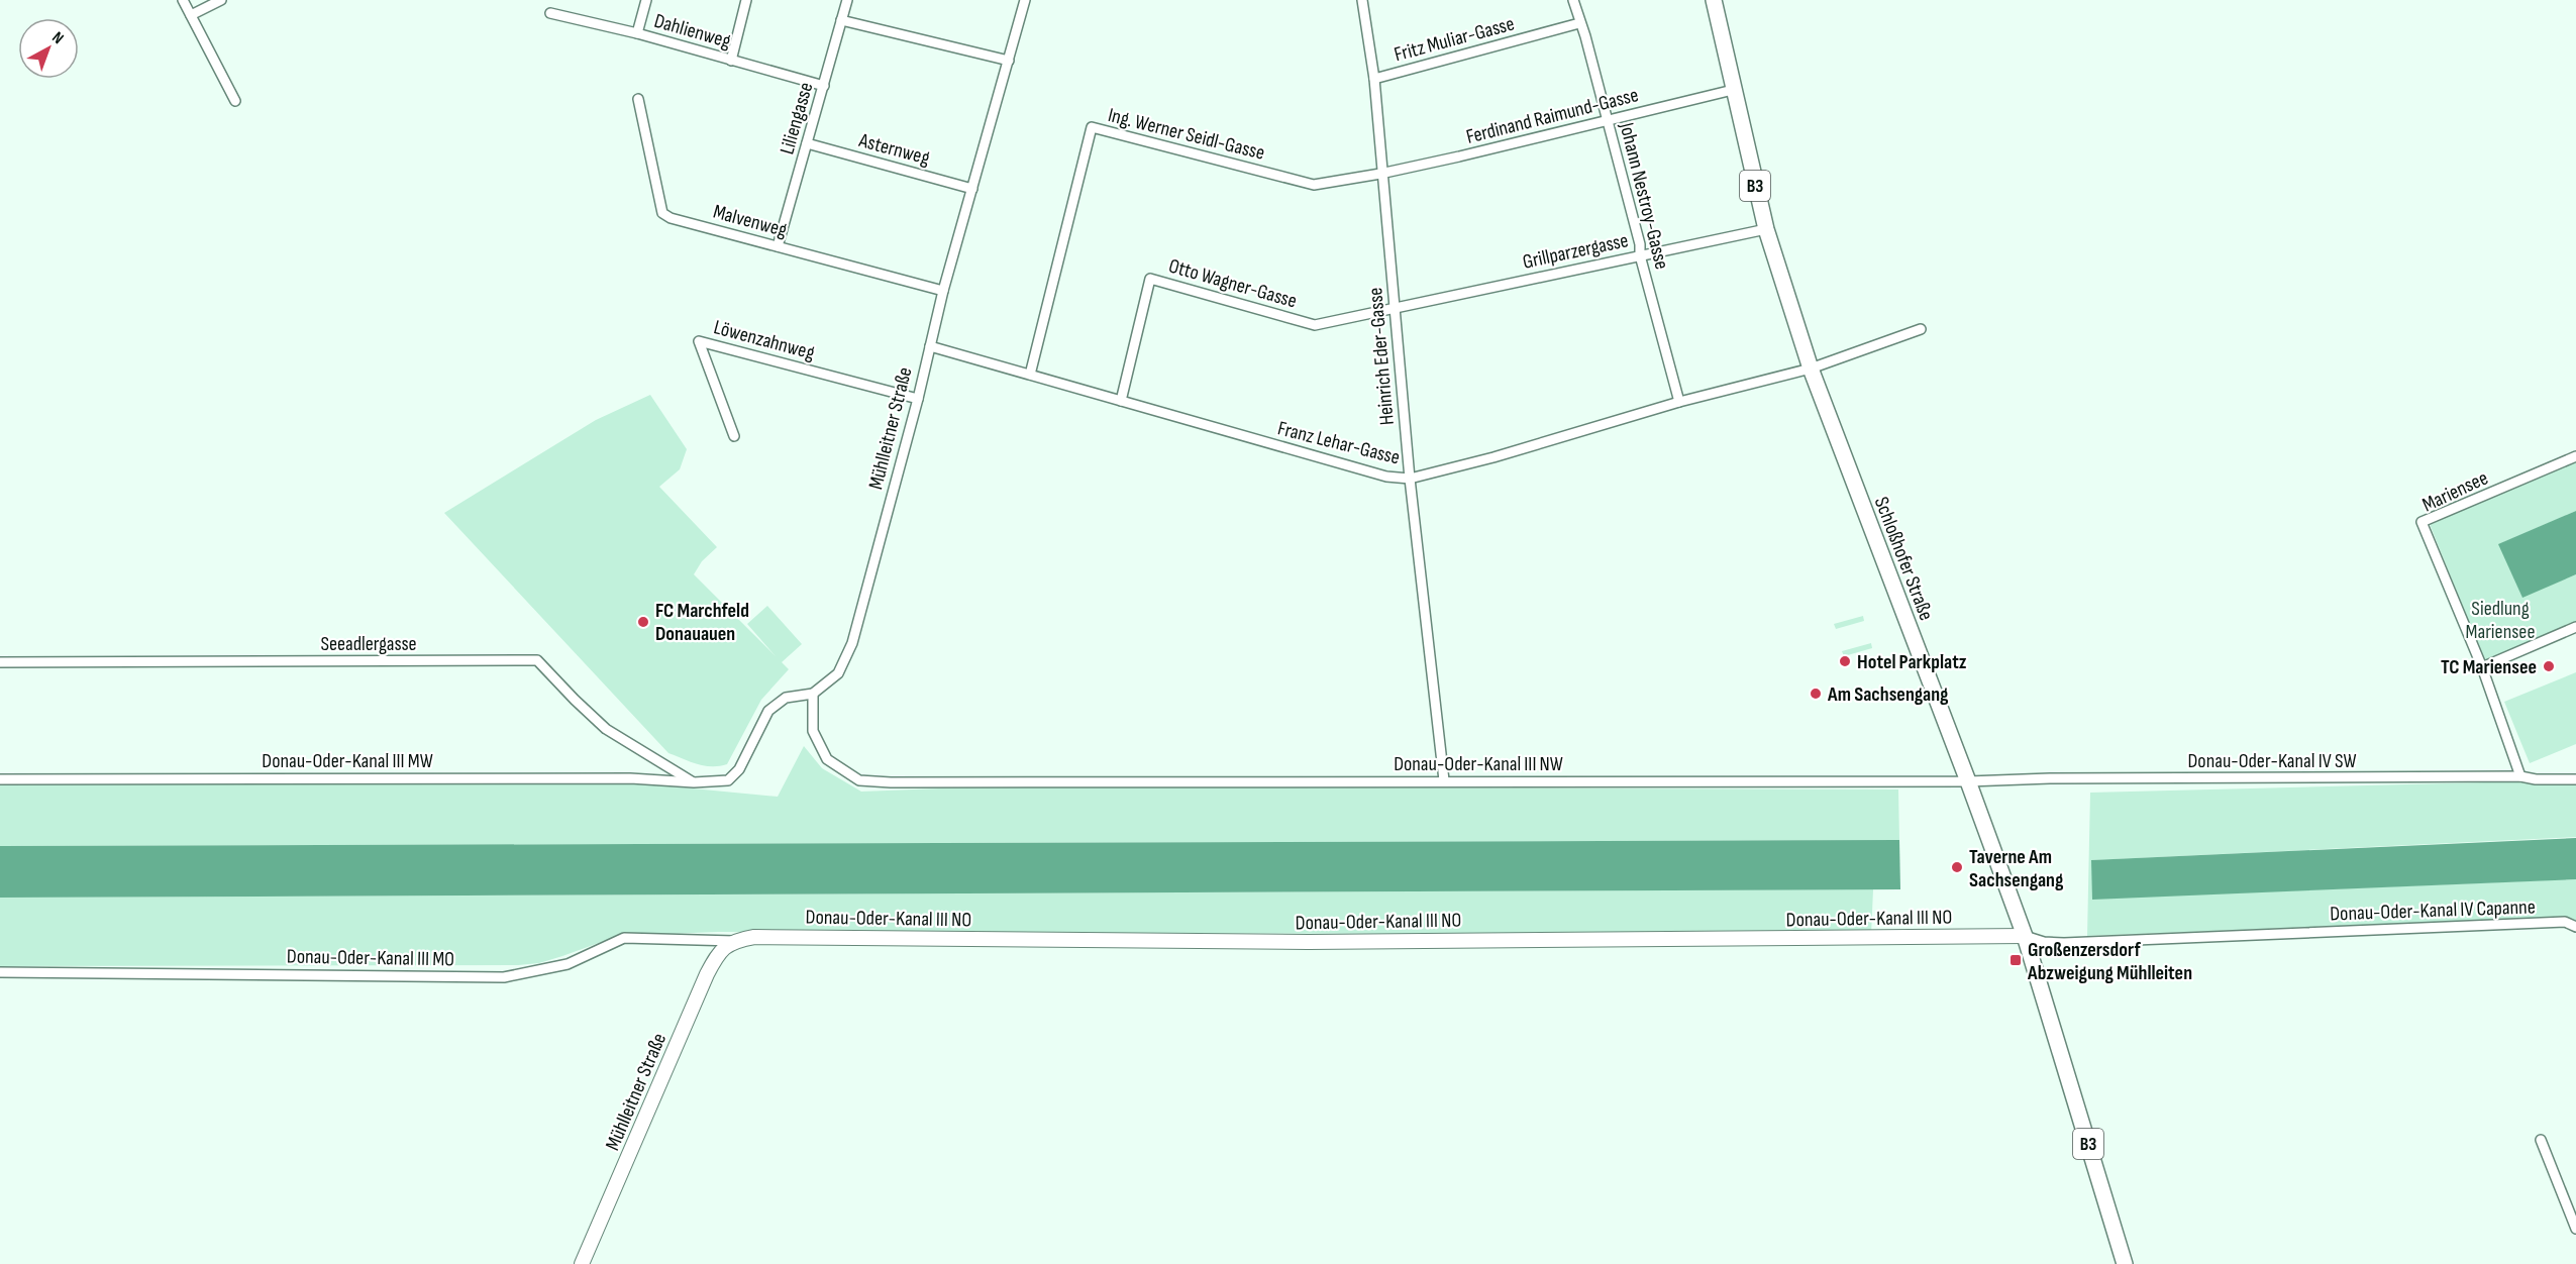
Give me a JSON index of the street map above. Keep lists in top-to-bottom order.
{
  "streets": {
    "main road": ["B3", "Schloßhofer Straße"],
    "street": [
      "Dahlienweg",
      "Fritz Muliar-Gasse",
      "Ferdinand Raimund-Gasse",
      "Liliengasse",
      "Ing. Werner Seidl-Gasse",
      "Asternweg",
      "Johann Nestroy-Gasse",
      "Malvenweg",
      "Grillparzergasse",
      "Otto Wagner-Gasse",
      "Löwenzahnweg",
      "Heinrich Eder-Gasse",
      "Mühlleitner Straße",
      "Franz Lehar-Gasse",
      "Mariensee",
      "Seeadlergasse",
      "Donau-Oder-Kanal III MW",
      "Donau-Oder-Kanal IV SW",
      "Donau-Oder-Kanal III NW",
      "Donau-Oder-Kanal IV Capanne",
      "Donau-Oder-Kanal III NO",
      "Donau-Oder-Kanal III MO"
    ]
  },
  "crossings": [
    ["Dahlienweg", "Liliengasse"],
    ["Fritz Muliar-Gasse", "Johann Nestroy-Gasse"],
    ["Fritz Muliar-Gasse", "Heinrich Eder-Gasse"],
    ["Ferdinand Raimund-Gasse", "Ing. Werner Seidl-Gasse"],
    ["Ferdinand Raimund-Gasse", "Johann Nestroy-Gasse"],
    ["Ferdinand Raimund-Gasse", "Heinrich Eder-Gasse"],
    ["Ferdinand Raimund-Gasse", "Schloßhofer Straße"],
    ["Liliengasse", "Asternweg"],
    ["Liliengasse", "Malvenweg"],
    ["Ing. Werner Seidl-Gasse", "Heinrich Eder-Gasse"],
    ["Ing. Werner Seidl-Gasse", "Franz Lehar-Gasse"],
    ["Asternweg", "Mühlleitner Straße"],
    ["Johann Nestroy-Gasse", "Grillparzergasse"],
    ["Johann Nestroy-Gasse", "Franz Lehar-Gasse"],
    ["Malvenweg", "Mühlleitner Straße"],
    ["Grillparzergasse", "Otto Wagner-Gasse"],
    ["Grillparzergasse", "Heinrich Eder-Gasse"],
    ["Grillparzergasse", "Schloßhofer Straße"],
    ["Otto Wagner-Gasse", "Heinrich Eder-Gasse"],
    ["Otto Wagner-Gasse", "Franz Lehar-Gasse"],
    ["Löwenzahnweg", "Mühlleitner Straße"],
    ["Heinrich Eder-Gasse", "Franz Lehar-Gasse"],
    ["Heinrich Eder-Gasse", "Donau-Oder-Kanal III NW"],
    ["Mühlleitner Straße", "Franz Lehar-Gasse"],
    ["Mühlleitner Straße", "Seeadlergasse"],
    ["Mühlleitner Straße", "Donau-Oder-Kanal III MW"],
    ["Mühlleitner Straße", "Donau-Oder-Kanal III NW"],
    ["Mühlleitner Straße", "Donau-Oder-Kanal III NO"],
    ["Mühlleitner Straße", "Donau-Oder-Kanal III MO"],
    ["Franz Lehar-Gasse", "Schloßhofer Straße"],
    ["Mariensee", "Donau-Oder-Kanal IV SW"],
    ["Schloßhofer Straße", "Donau-Oder-Kanal IV SW"],
    ["Schloßhofer Straße", "Donau-Oder-Kanal III NW"],
    ["Schloßhofer Straße", "Donau-Oder-Kanal IV Capanne"],
    ["Schloßhofer Straße", "Donau-Oder-Kanal III NO"],
    ["Seeadlergasse", "Donau-Oder-Kanal III MW"],
    ["Donau-Oder-Kanal IV SW", "Donau-Oder-Kanal III NW"],
    ["Donau-Oder-Kanal IV Capanne", "Donau-Oder-Kanal III NO"],
    ["Donau-Oder-Kanal III NO", "Donau-Oder-Kanal III MO"]
  ],
  "parks": ["Siedlung Mariensee"],
  "places": {
    "other": [
      "FC Marchfeld Donauauen",
      "Hotel Parkplatz",
      "TC Mariensee",
      "Am Sachsengang",
      "Taverne Am Sachsengang"
    ],
    "transit": ["Großenzersdorf Abzweigung Mühlleiten"]
  },
  "north": "top right"
}
